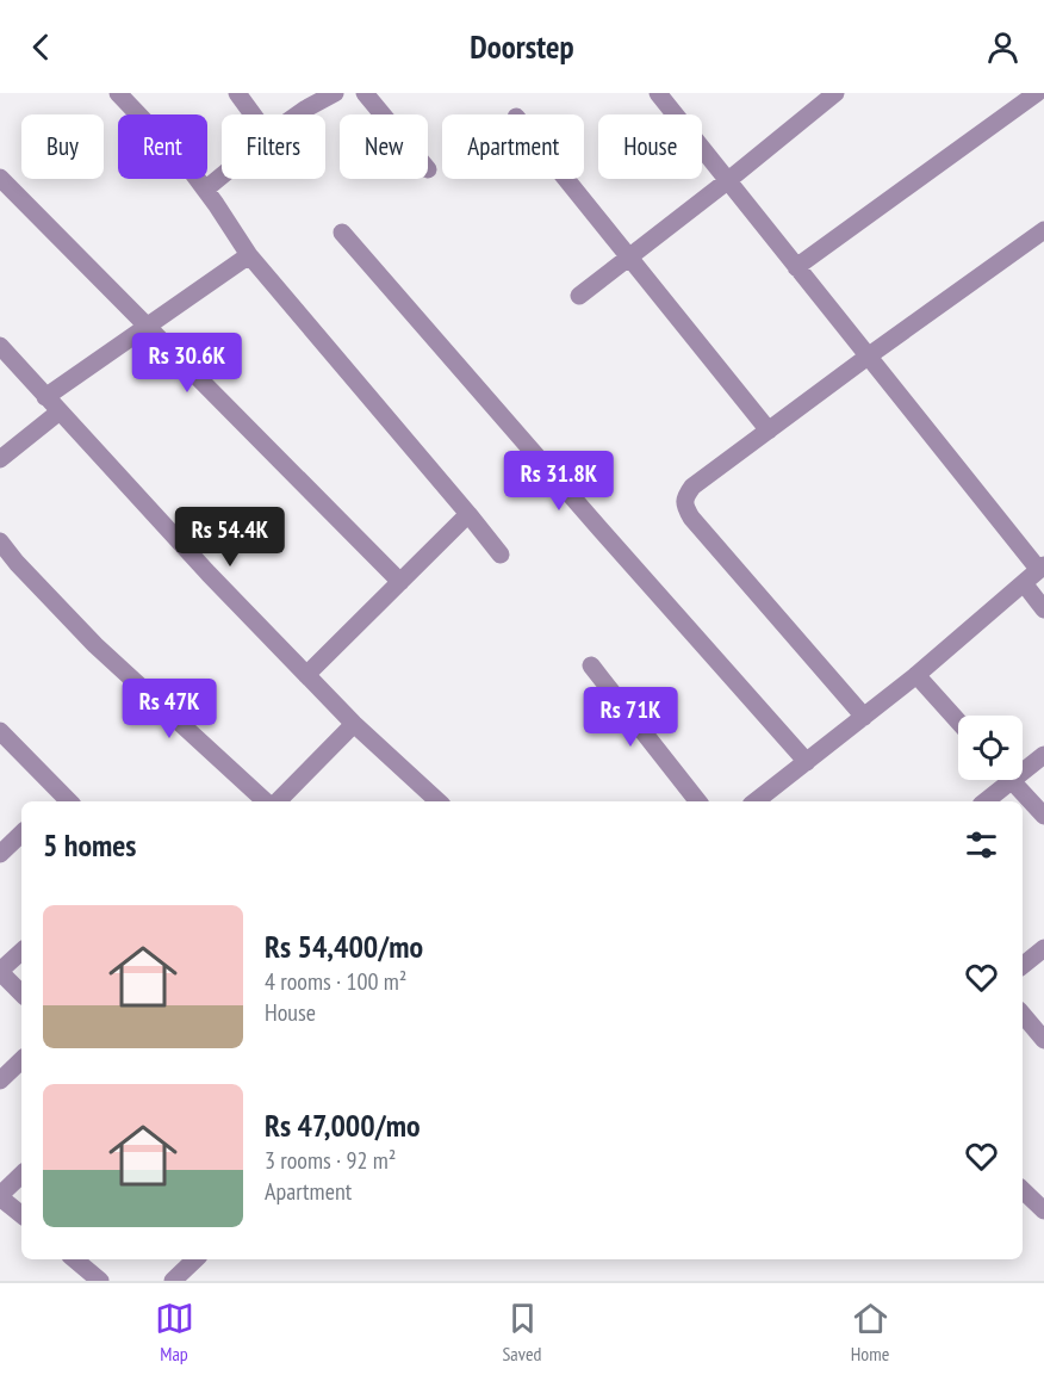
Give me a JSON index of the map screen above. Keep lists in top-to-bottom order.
{
  "page": {
    "header": "Doorstep",
    "chip": [
      "Buy",
      "Rent",
      "Filters",
      "New",
      "Apartment",
      "House"
    ],
    "price": [
      "Rs 30.6K",
      "Rs 31.8K",
      "Rs 54.4K",
      "Rs 47K",
      "Rs 71K"
    ],
    "heading": "5 homes",
    "list": [
      {
        "name": "Rs 54,400/mo",
        "note": "4 rooms · 100 m² · House"
      },
      {
        "name": "Rs 47,000/mo",
        "note": "3 rooms · 92 m² · Apartment"
      }
    ],
    "tabs": ["Map", "Saved", "Home"]
  }
}
